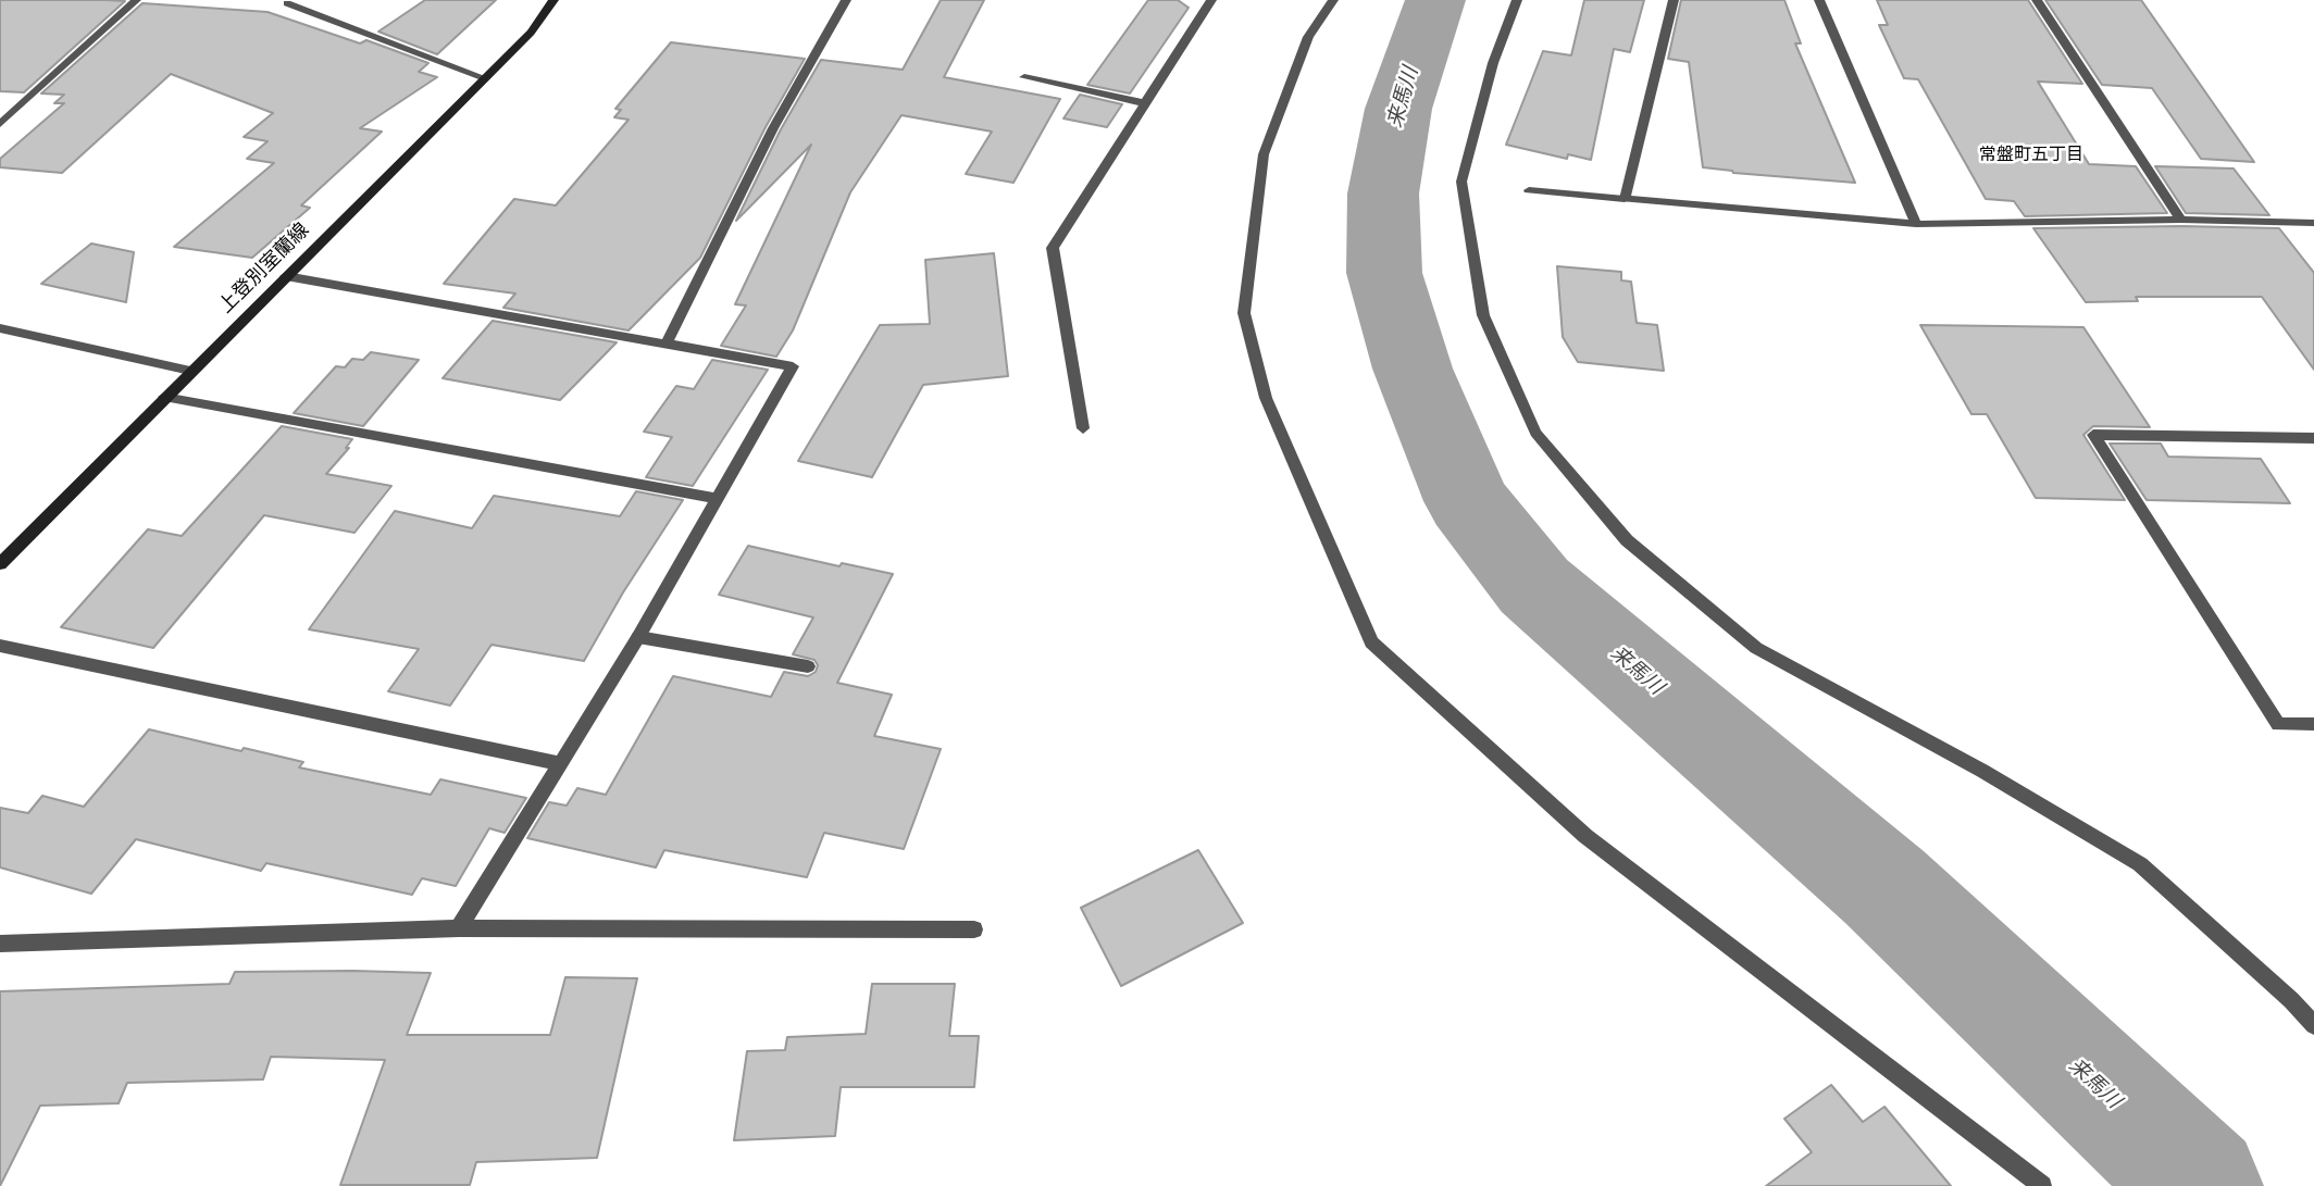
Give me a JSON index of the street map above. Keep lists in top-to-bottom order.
{
  "streets": {
    "main road": ["上登別室蘭線"]
  },
  "districts": ["常盤町五丁目"],
  "water": ["来馬川"]
}
